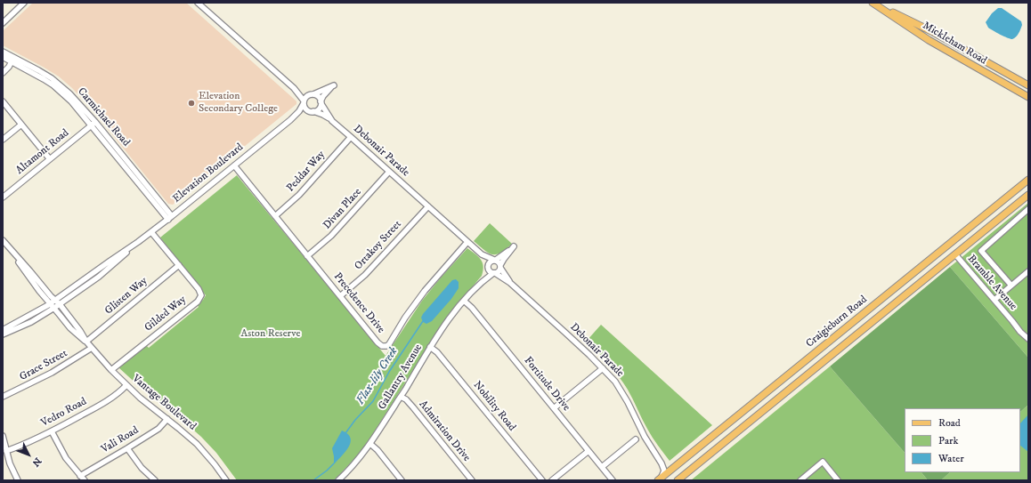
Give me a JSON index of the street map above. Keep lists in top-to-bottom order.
{
  "streets": {
    "main road": ["Mickleham Road", "Craigieburn Road"],
    "street": [
      "Carmichael Road",
      "Debonair Parade",
      "Altamont Road",
      "Peddar Way",
      "Elevation Boulevard",
      "Divan Place",
      "Ortakoy Street",
      "Bramble Avenue",
      "Glisten Way",
      "Precedence Drive",
      "Gilded Way",
      "Grace Street",
      "Gallantry Avenue",
      "Fortitude Drive",
      "Vantage Boulevard",
      "Nobility Road",
      "Vedro Road",
      "Admiration Drive",
      "Vali Road"
    ]
  },
  "crossings": [
    ["Carmichael Road", "Altamont Road"],
    ["Carmichael Road", "Elevation Boulevard"],
    ["Debonair Parade", "Peddar Way"],
    ["Debonair Parade", "Elevation Boulevard"],
    ["Debonair Parade", "Divan Place"],
    ["Debonair Parade", "Ortakoy Street"],
    ["Debonair Parade", "Precedence Drive"],
    ["Debonair Parade", "Gallantry Avenue"],
    ["Peddar Way", "Precedence Drive"],
    ["Elevation Boulevard", "Precedence Drive"],
    ["Elevation Boulevard", "Gilded Way"],
    ["Elevation Boulevard", "Vantage Boulevard"],
    ["Divan Place", "Precedence Drive"],
    ["Ortakoy Street", "Precedence Drive"],
    ["Bramble Avenue", "Craigieburn Road"],
    ["Glisten Way", "Gilded Way"],
    ["Glisten Way", "Vantage Boulevard"],
    ["Gilded Way", "Vantage Boulevard"],
    ["Grace Street", "Vantage Boulevard"],
    ["Gallantry Avenue", "Fortitude Drive"],
    ["Gallantry Avenue", "Nobility Road"],
    ["Gallantry Avenue", "Admiration Drive"],
    ["Vantage Boulevard", "Vedro Road"],
    ["Vantage Boulevard", "Vali Road"]
  ],
  "water": ["Flax-lily Creek"],
  "parks": ["Aston Reserve"],
  "places": ["Elevation Secondary College"],
  "legend": ["Road", "Park", "Water"],
  "north": "bottom right"
}
